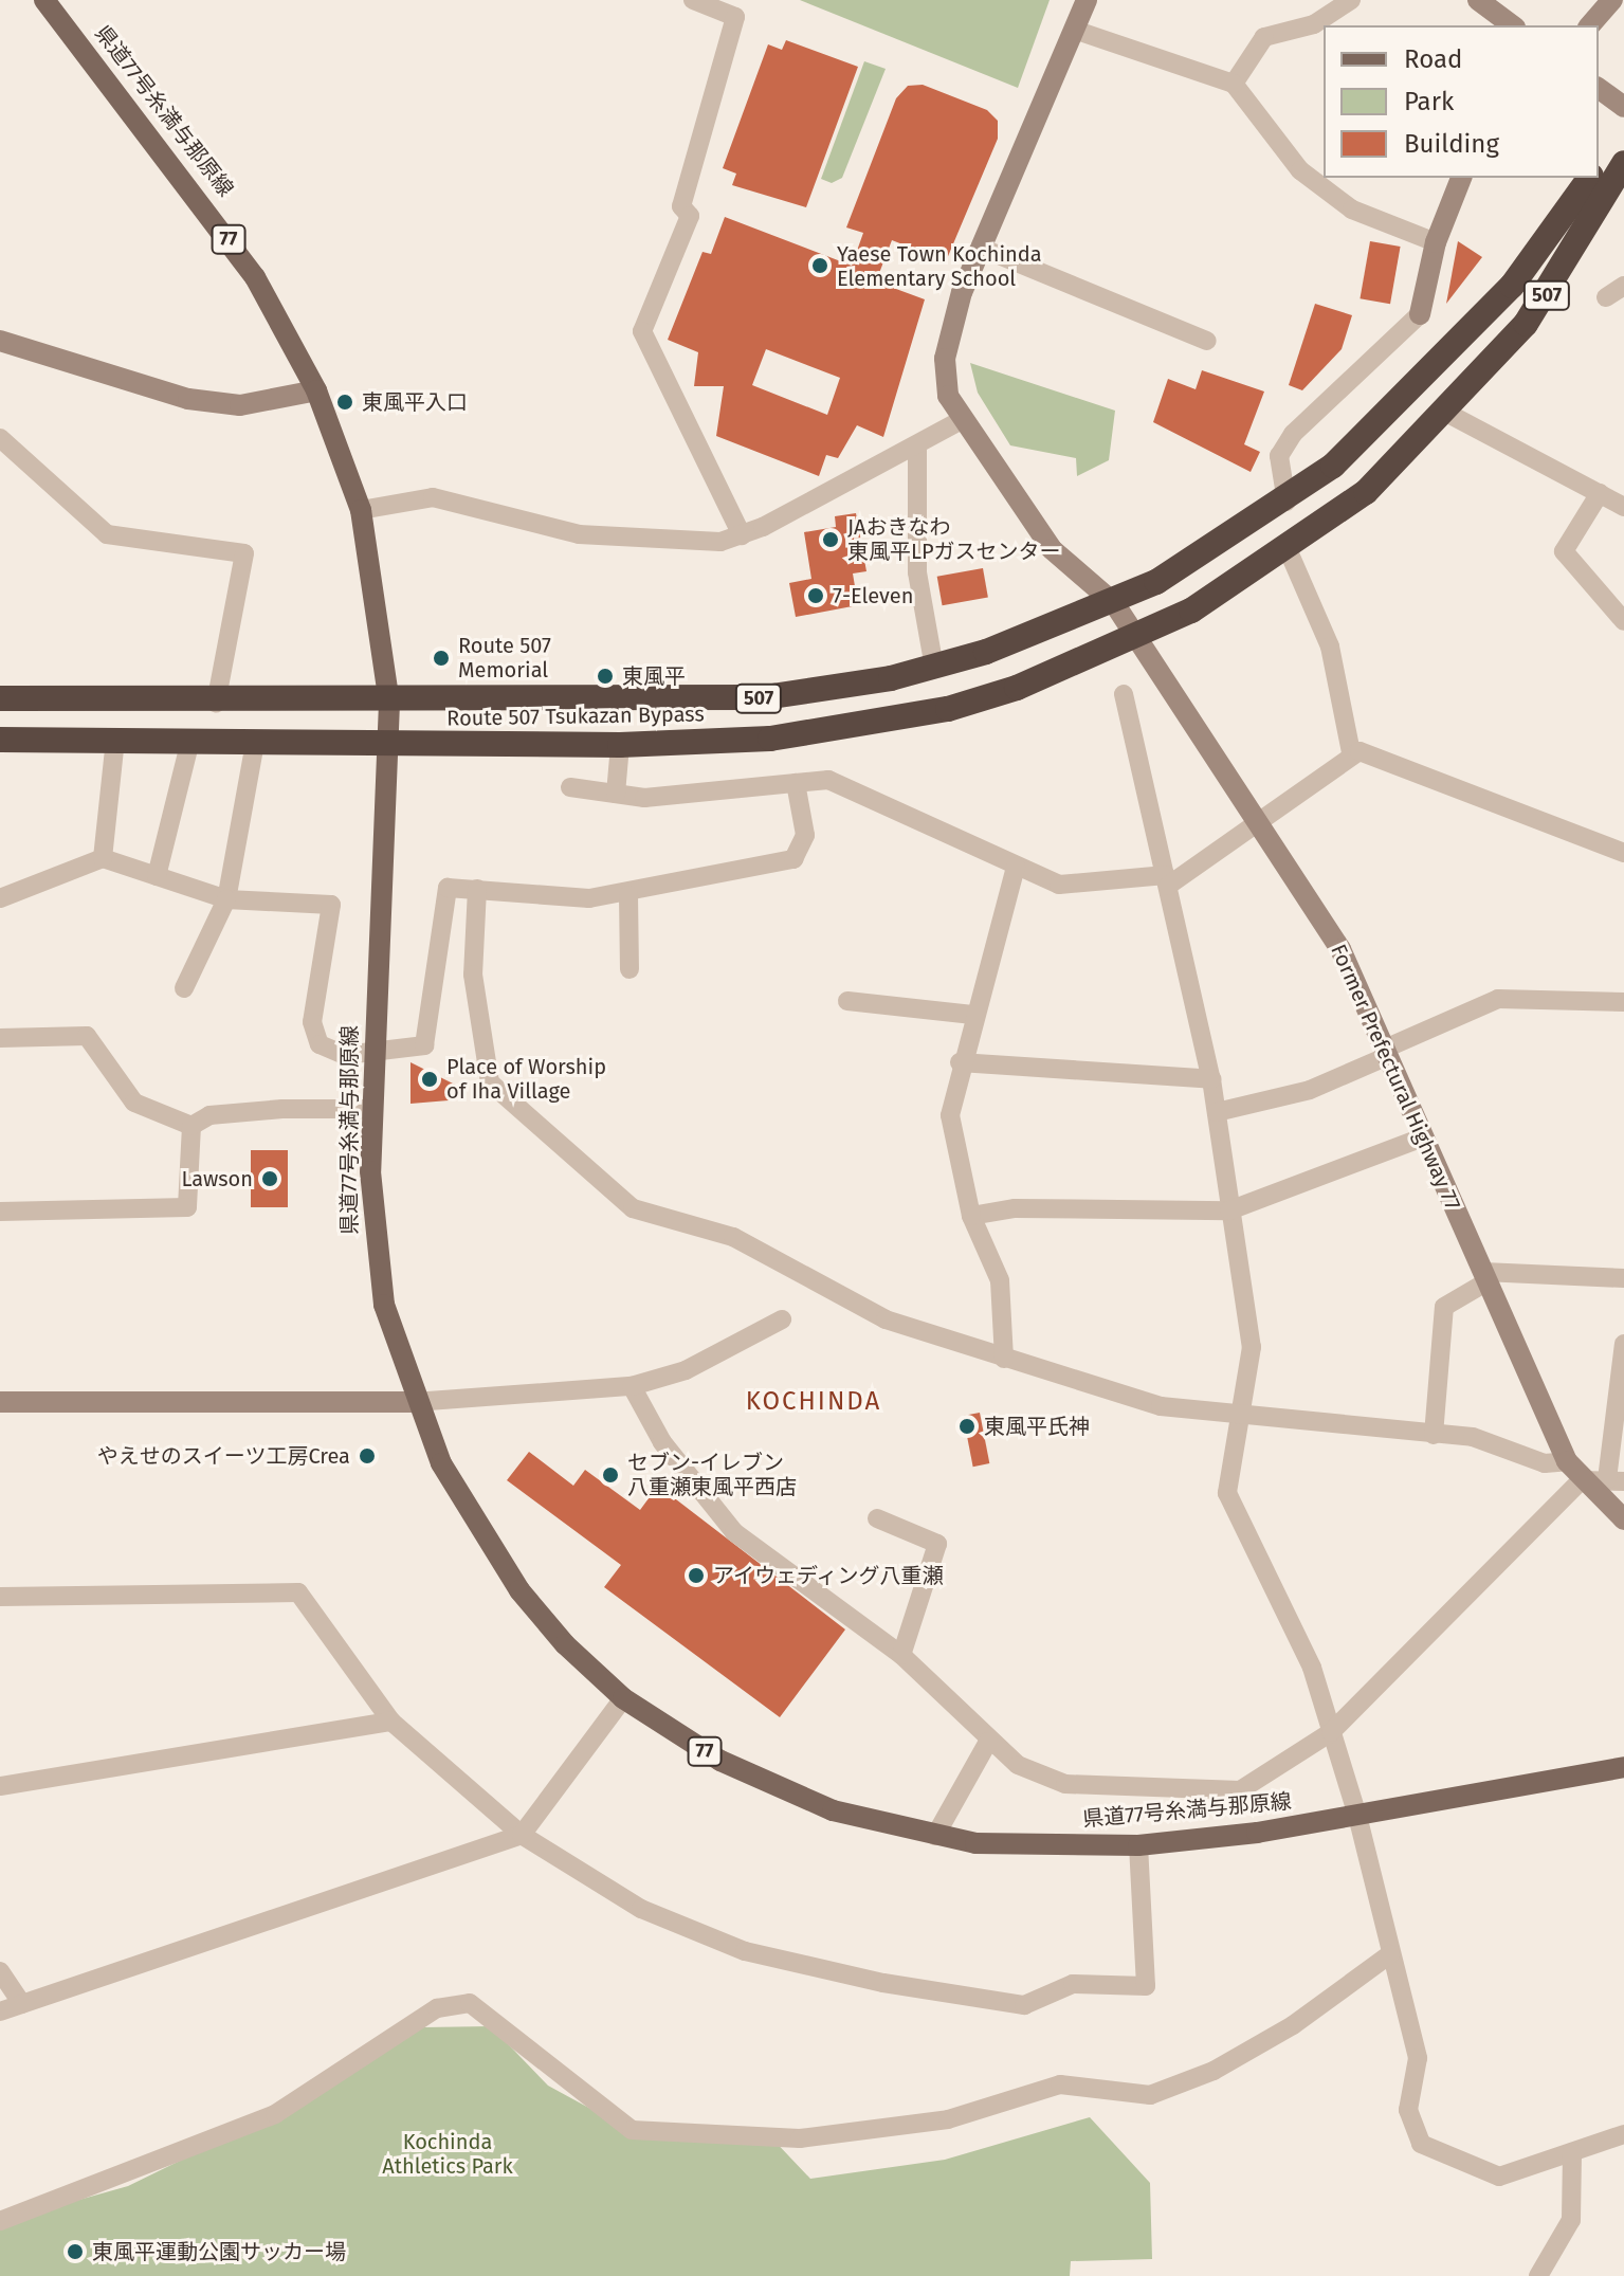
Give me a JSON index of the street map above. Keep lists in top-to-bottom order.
{
  "streets": {
    "highway": ["507", "Route 507 Tsukazan Bypass"],
    "main road": ["県道77号糸満与那原線", "77"],
    "street": ["Former Prefectural Highway 77"]
  },
  "crossings": [
    ["県道77号糸満与那原線", "Route 507 Tsukazan Bypass"],
    ["507", "Route 507 Tsukazan Bypass"],
    ["507", "Former Prefectural Highway 77"],
    ["Route 507 Tsukazan Bypass", "Former Prefectural Highway 77"]
  ],
  "districts": ["KOCHINDA"],
  "parks": ["Kochinda Athletics Park"],
  "places": [
    "Yaese Town Kochinda Elementary School",
    "東風平入口",
    "JAおきなわ 東風平LPガスセンター",
    "7-Eleven",
    "Route 507 Memorial",
    "東風平",
    "Place of Worship of Iha Village",
    "Lawson",
    "東風平氏神",
    "やえせのスイーツ工房Crea",
    "セブン-イレブン 八重瀬東風平西店",
    "アイウェディング八重瀬",
    "東風平運動公園サッカー場"
  ],
  "legend": ["Road", "Park", "Building"]
}
